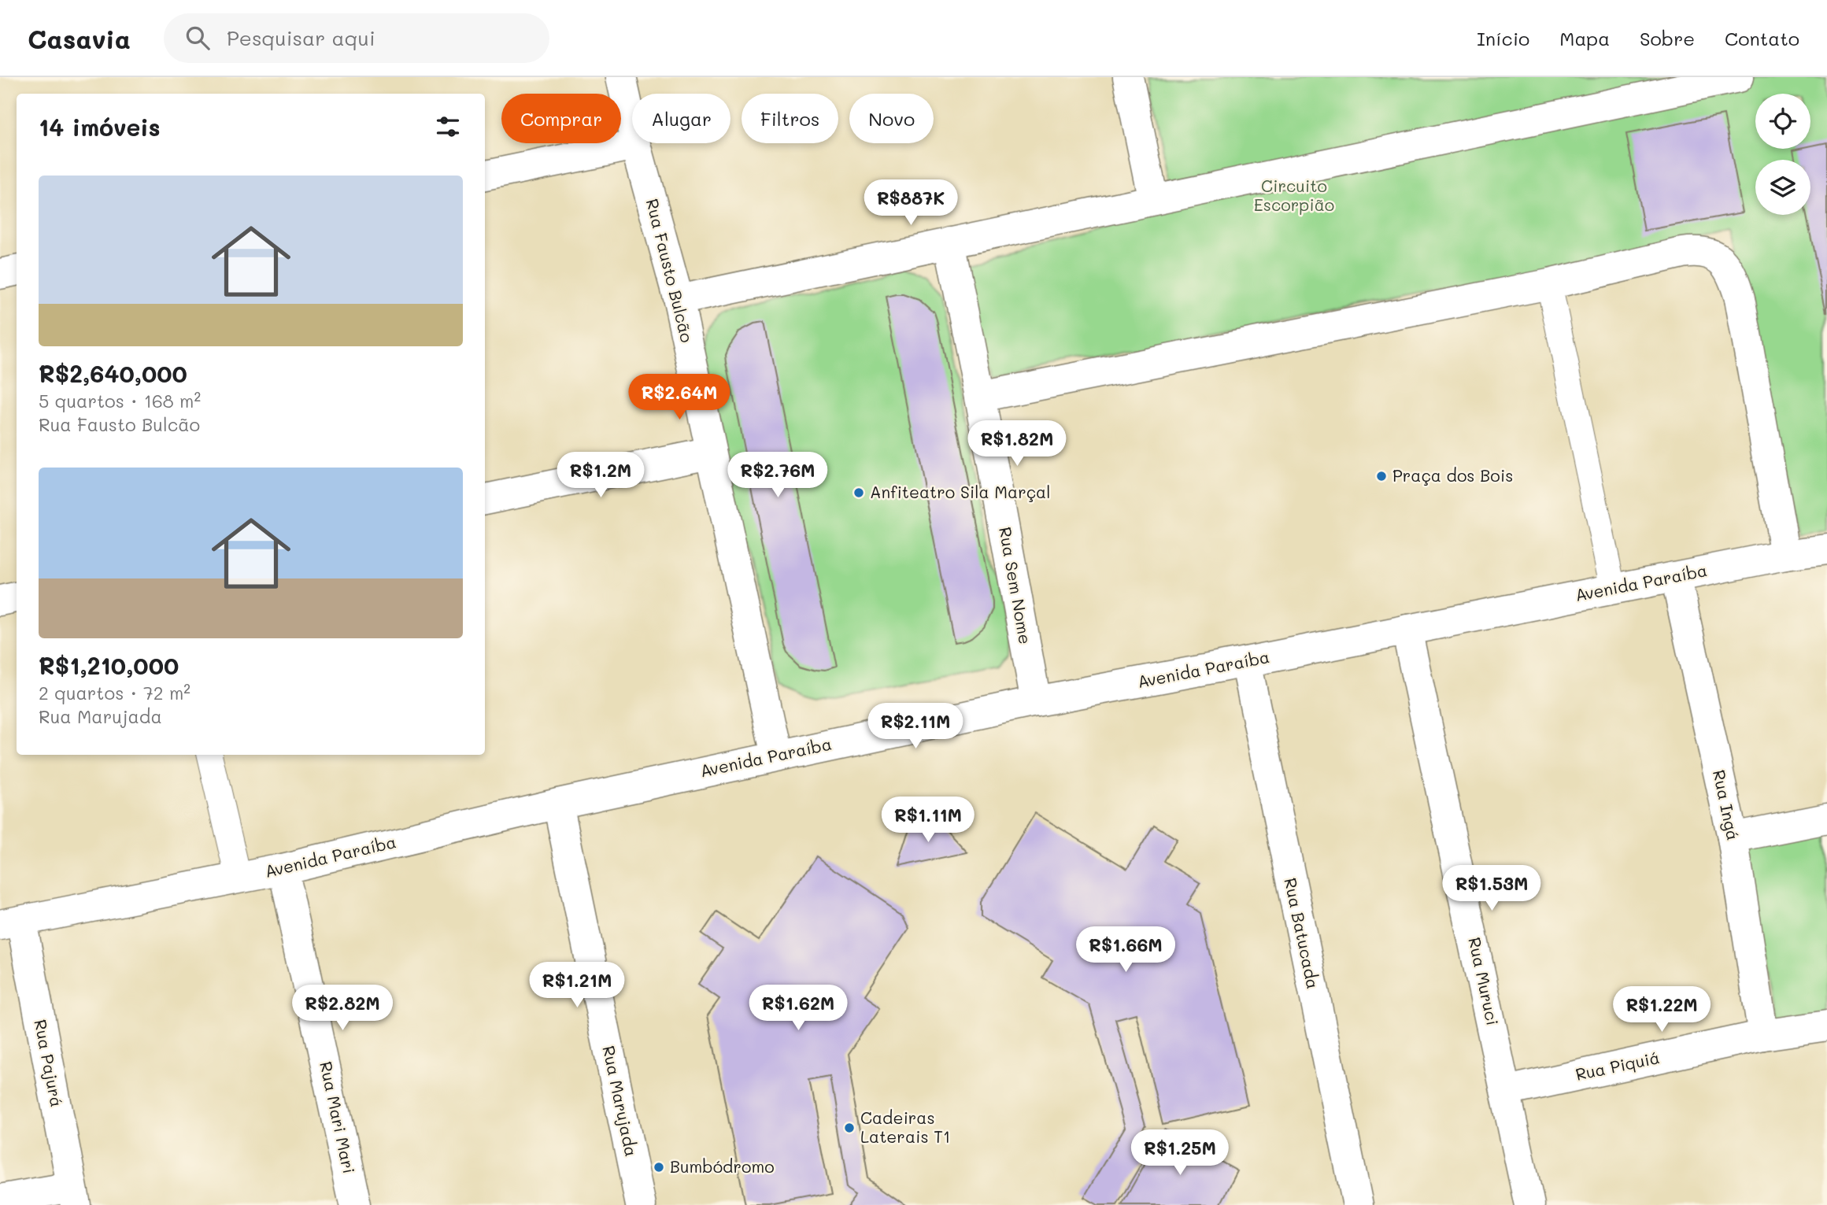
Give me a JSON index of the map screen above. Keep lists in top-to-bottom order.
{
  "streets": {
    "street": [
      "Rua Fausto Bulcão",
      "Avenida Paraíba",
      "Rua Sem Nome",
      "Rua Ingá",
      "Rua Batucada",
      "Rua Muruci",
      "Rua Pajurá",
      "Rua Piquiá",
      "Rua Marujada",
      "Rua Mari Mari"
    ]
  },
  "crossings": [
    ["Rua Fausto Bulcão", "Avenida Paraíba"],
    ["Avenida Paraíba", "Rua Sem Nome"],
    ["Avenida Paraíba", "Rua Ingá"],
    ["Avenida Paraíba", "Rua Batucada"],
    ["Avenida Paraíba", "Rua Muruci"],
    ["Avenida Paraíba", "Rua Pajurá"],
    ["Avenida Paraíba", "Rua Marujada"],
    ["Avenida Paraíba", "Rua Mari Mari"],
    ["Rua Ingá", "Rua Piquiá"],
    ["Rua Muruci", "Rua Piquiá"]
  ],
  "parks": ["Circuito Escorpião"],
  "places": [
    "Praça dos Bois",
    "Anfiteatro Sila Marçal",
    "Cadeiras Laterais T1",
    "Bumbódromo"
  ],
  "page": {
    "header": "Casavia",
    "search": "Pesquisar aqui",
    "nav": [
      "Início",
      "Mapa",
      "Sobre",
      "Contato"
    ],
    "chip": [
      "Comprar",
      "Alugar",
      "Filtros",
      "Novo"
    ],
    "heading": "14 imóveis",
    "list": [
      {
        "name": "R$2,640,000",
        "note": "5 quartos · 168 m² · Rua Fausto Bulcão"
      },
      {
        "name": "R$1,210,000",
        "note": "2 quartos · 72 m² · Rua Marujada"
      }
    ],
    "price": [
      "R$887K",
      "R$2.64M",
      "R$1.82M",
      "R$1.2M",
      "R$2.76M",
      "R$2.11M",
      "R$1.11M",
      "R$1.53M",
      "R$1.66M",
      "R$1.21M",
      "R$2.82M",
      "R$1.62M",
      "R$1.22M",
      "R$1.25M"
    ]
  }
}
